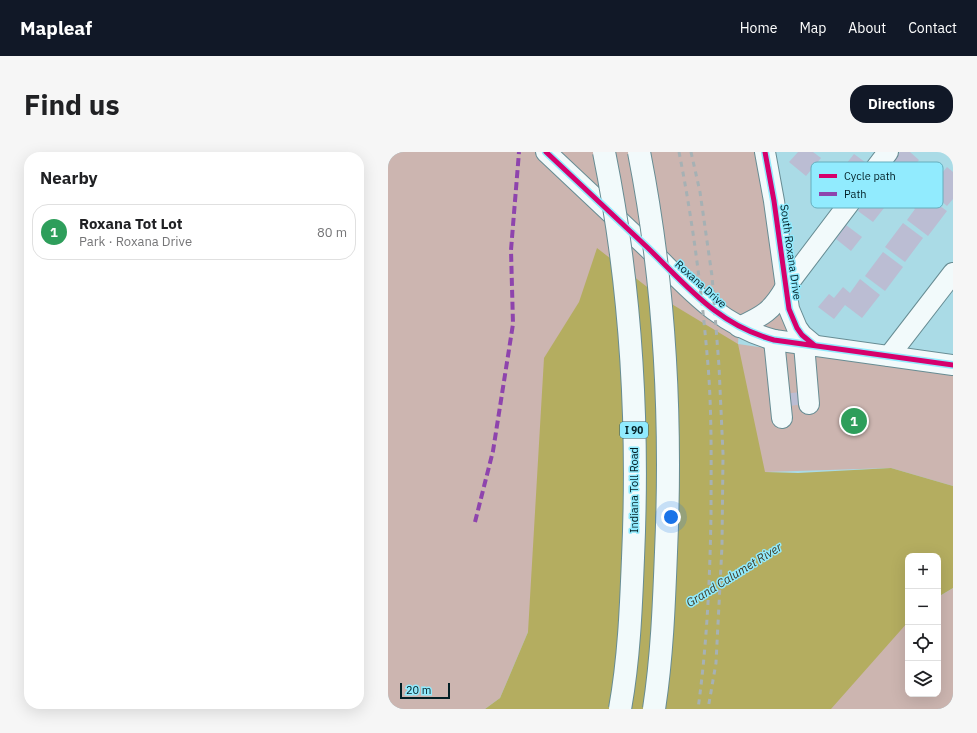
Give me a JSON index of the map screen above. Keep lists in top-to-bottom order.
{
  "streets": {
    "highway": ["I 90", "Indiana Toll Road"],
    "street": ["South Roxana Drive", "Roxana Drive"]
  },
  "crossings": [
    ["South Roxana Drive", "Roxana Drive"]
  ],
  "water": ["Grand Calumet River"],
  "legend": ["Cycle path", "Path"],
  "scale_bar": "20 m",
  "page": {
    "header": "Mapleaf",
    "nav": [
      "Home",
      "Map",
      "About",
      "Contact"
    ],
    "buttons": "Directions",
    "title": "Find us",
    "heading": "Nearby",
    "list": [
      {
        "mark": "1",
        "name": "Roxana Tot Lot",
        "note": "Park · Roxana Drive",
        "value": "80 m"
      }
    ],
    "pins": "1",
    "map_buttons": ["+", "−"],
    "scale": "20 m"
  }
}
